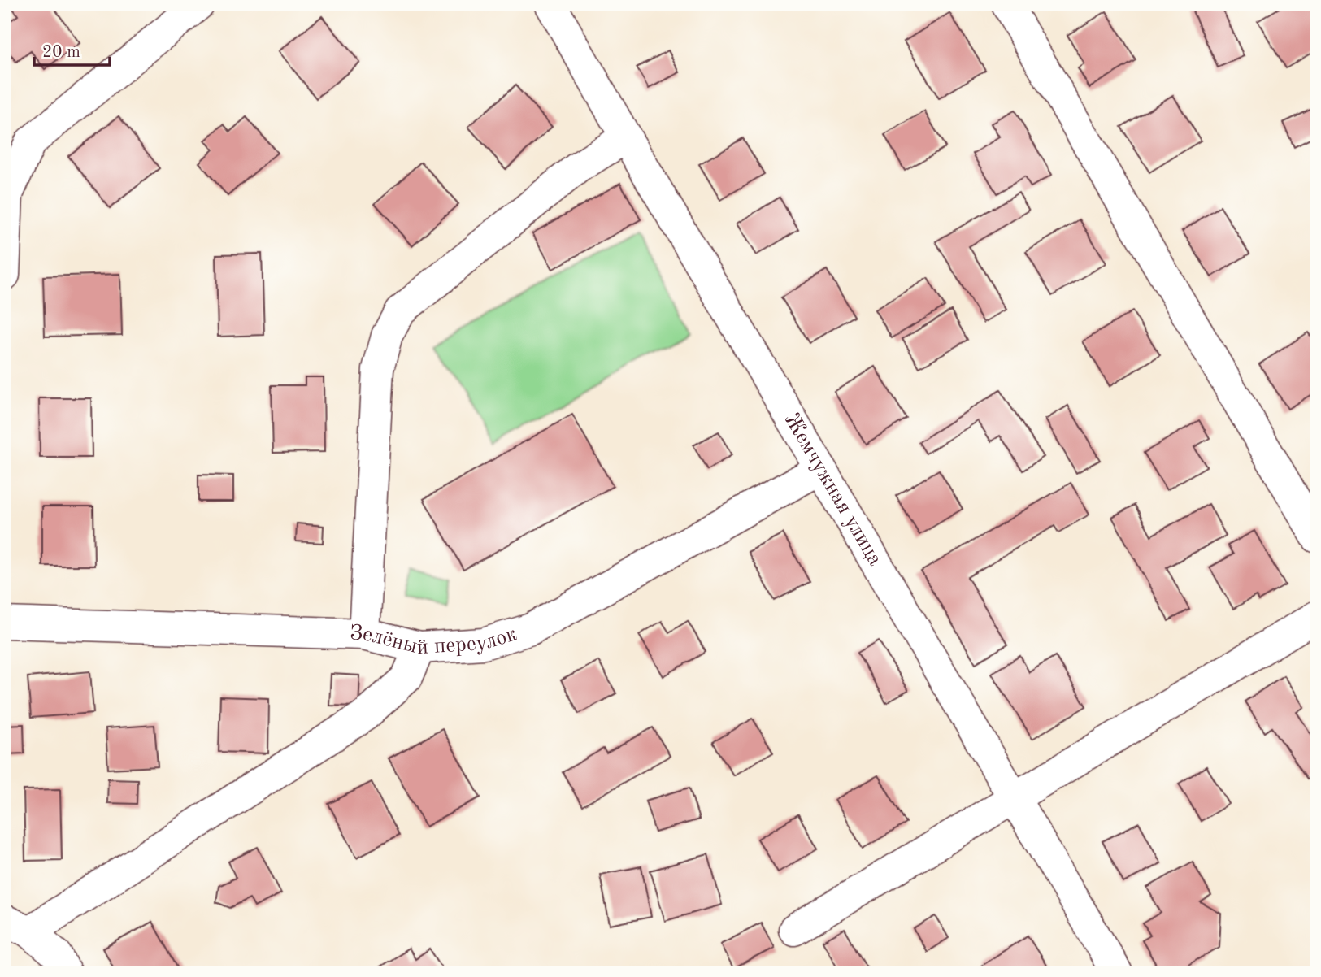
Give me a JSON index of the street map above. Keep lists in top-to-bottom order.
{
  "streets": {
    "street": ["Жемчужная улица", "Зелёный переулок"]
  },
  "crossings": [
    ["Жемчужная улица", "Зелёный переулок"]
  ],
  "scale_bar": "20 m"
}
